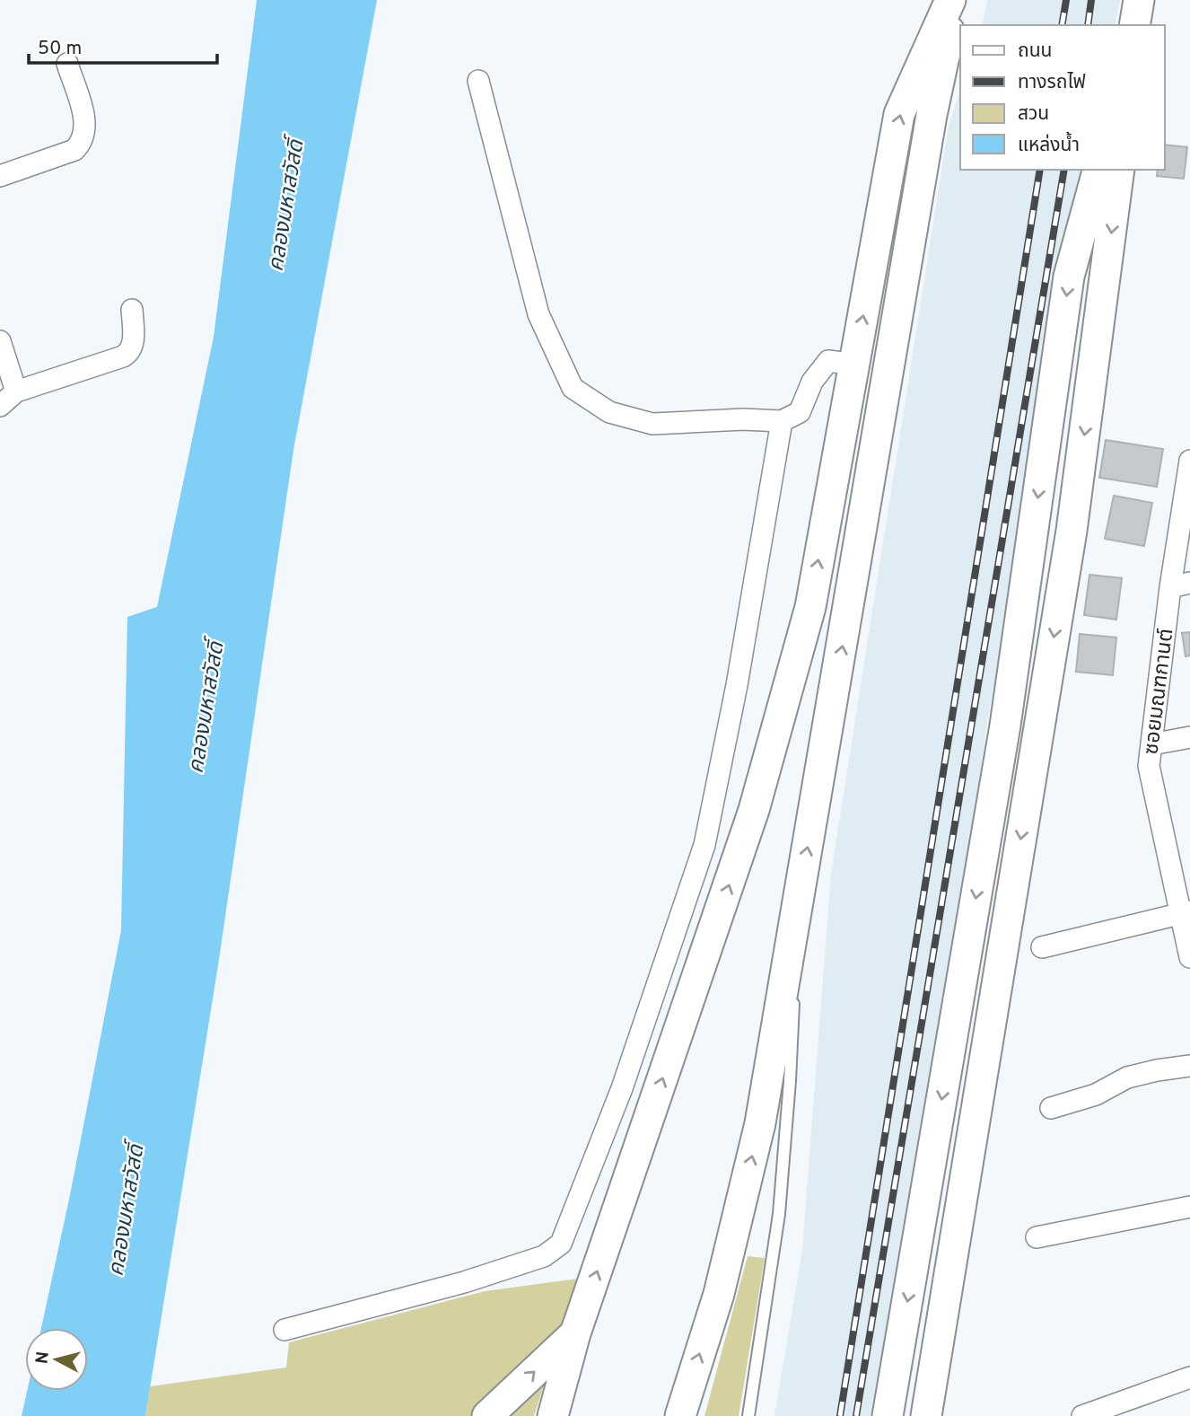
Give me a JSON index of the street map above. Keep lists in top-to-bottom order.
{
  "streets": {
    "street": ["ซอยมณฑกานต์"]
  },
  "water": ["คลองมหาสวัสดิ์"],
  "legend": [
    "ถนน",
    "ทางรถไฟ",
    "สวน",
    "แหล่งน้ำ"
  ],
  "scale_bar": "50 m",
  "north": "left"
}
